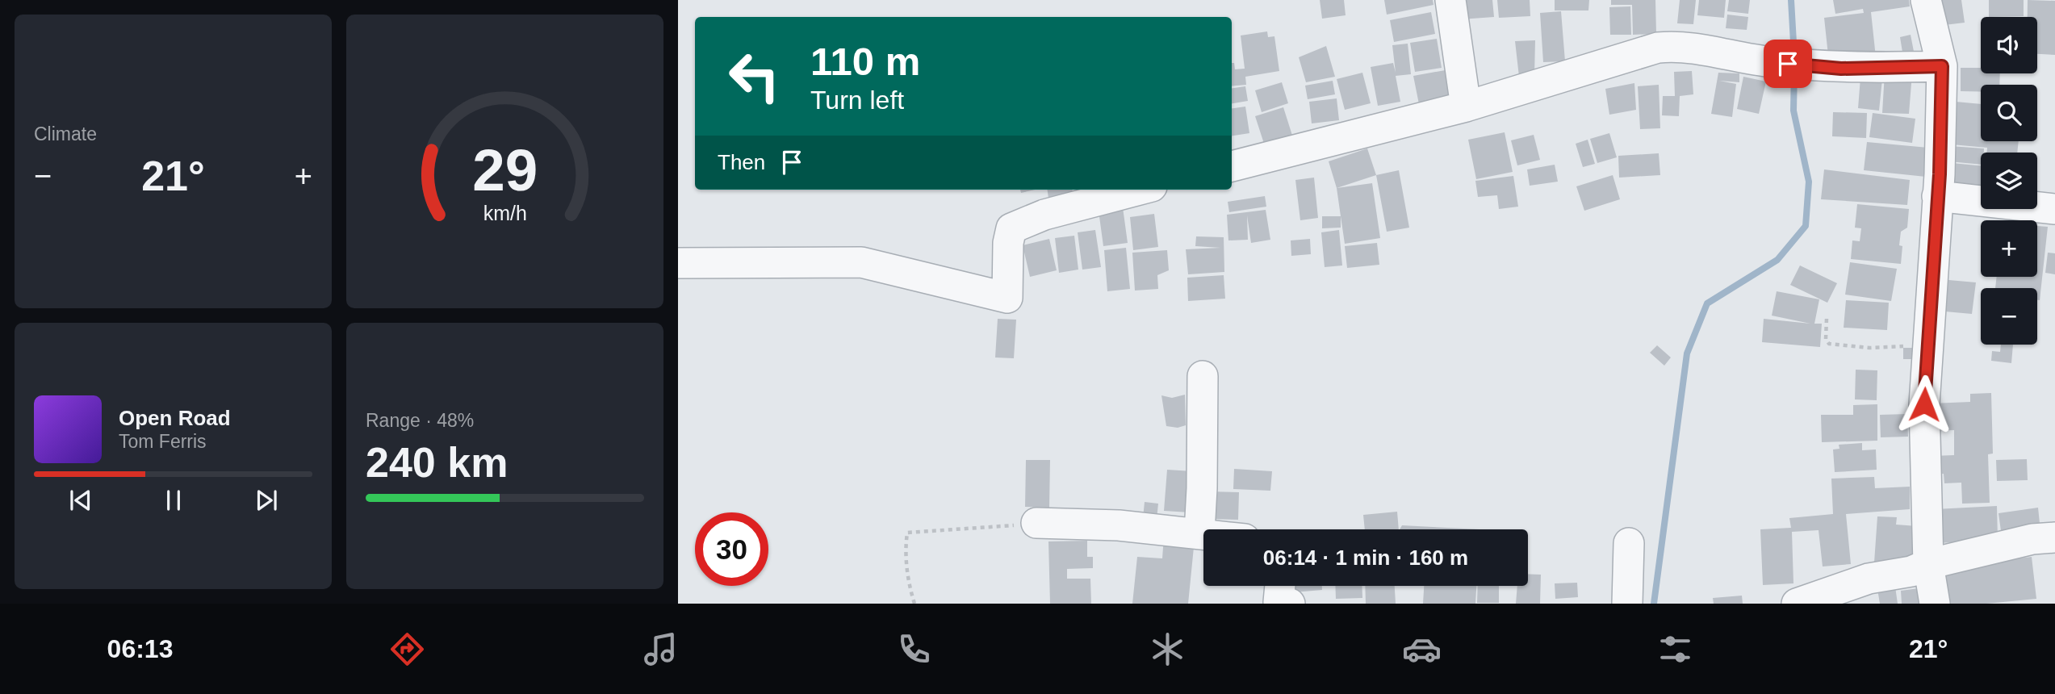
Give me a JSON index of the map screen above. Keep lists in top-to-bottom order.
{
  "page": {
    "tile": [
      "Climate",
      ["Range · 48%", "240 km"]
    ],
    "map_buttons": ["+", "−"],
    "turn": ["110 m", "Turn left"],
    "then": "Then",
    "heat": ["−", "21°", "+"],
    "song": ["Open Road", "Tom Ferris"],
    "limit": "30",
    "trip": "06:14 · 1 min · 160 m",
    "tabs": ["06:13", "21°"],
    "gauge": ["29", "km/h"]
  }
}
